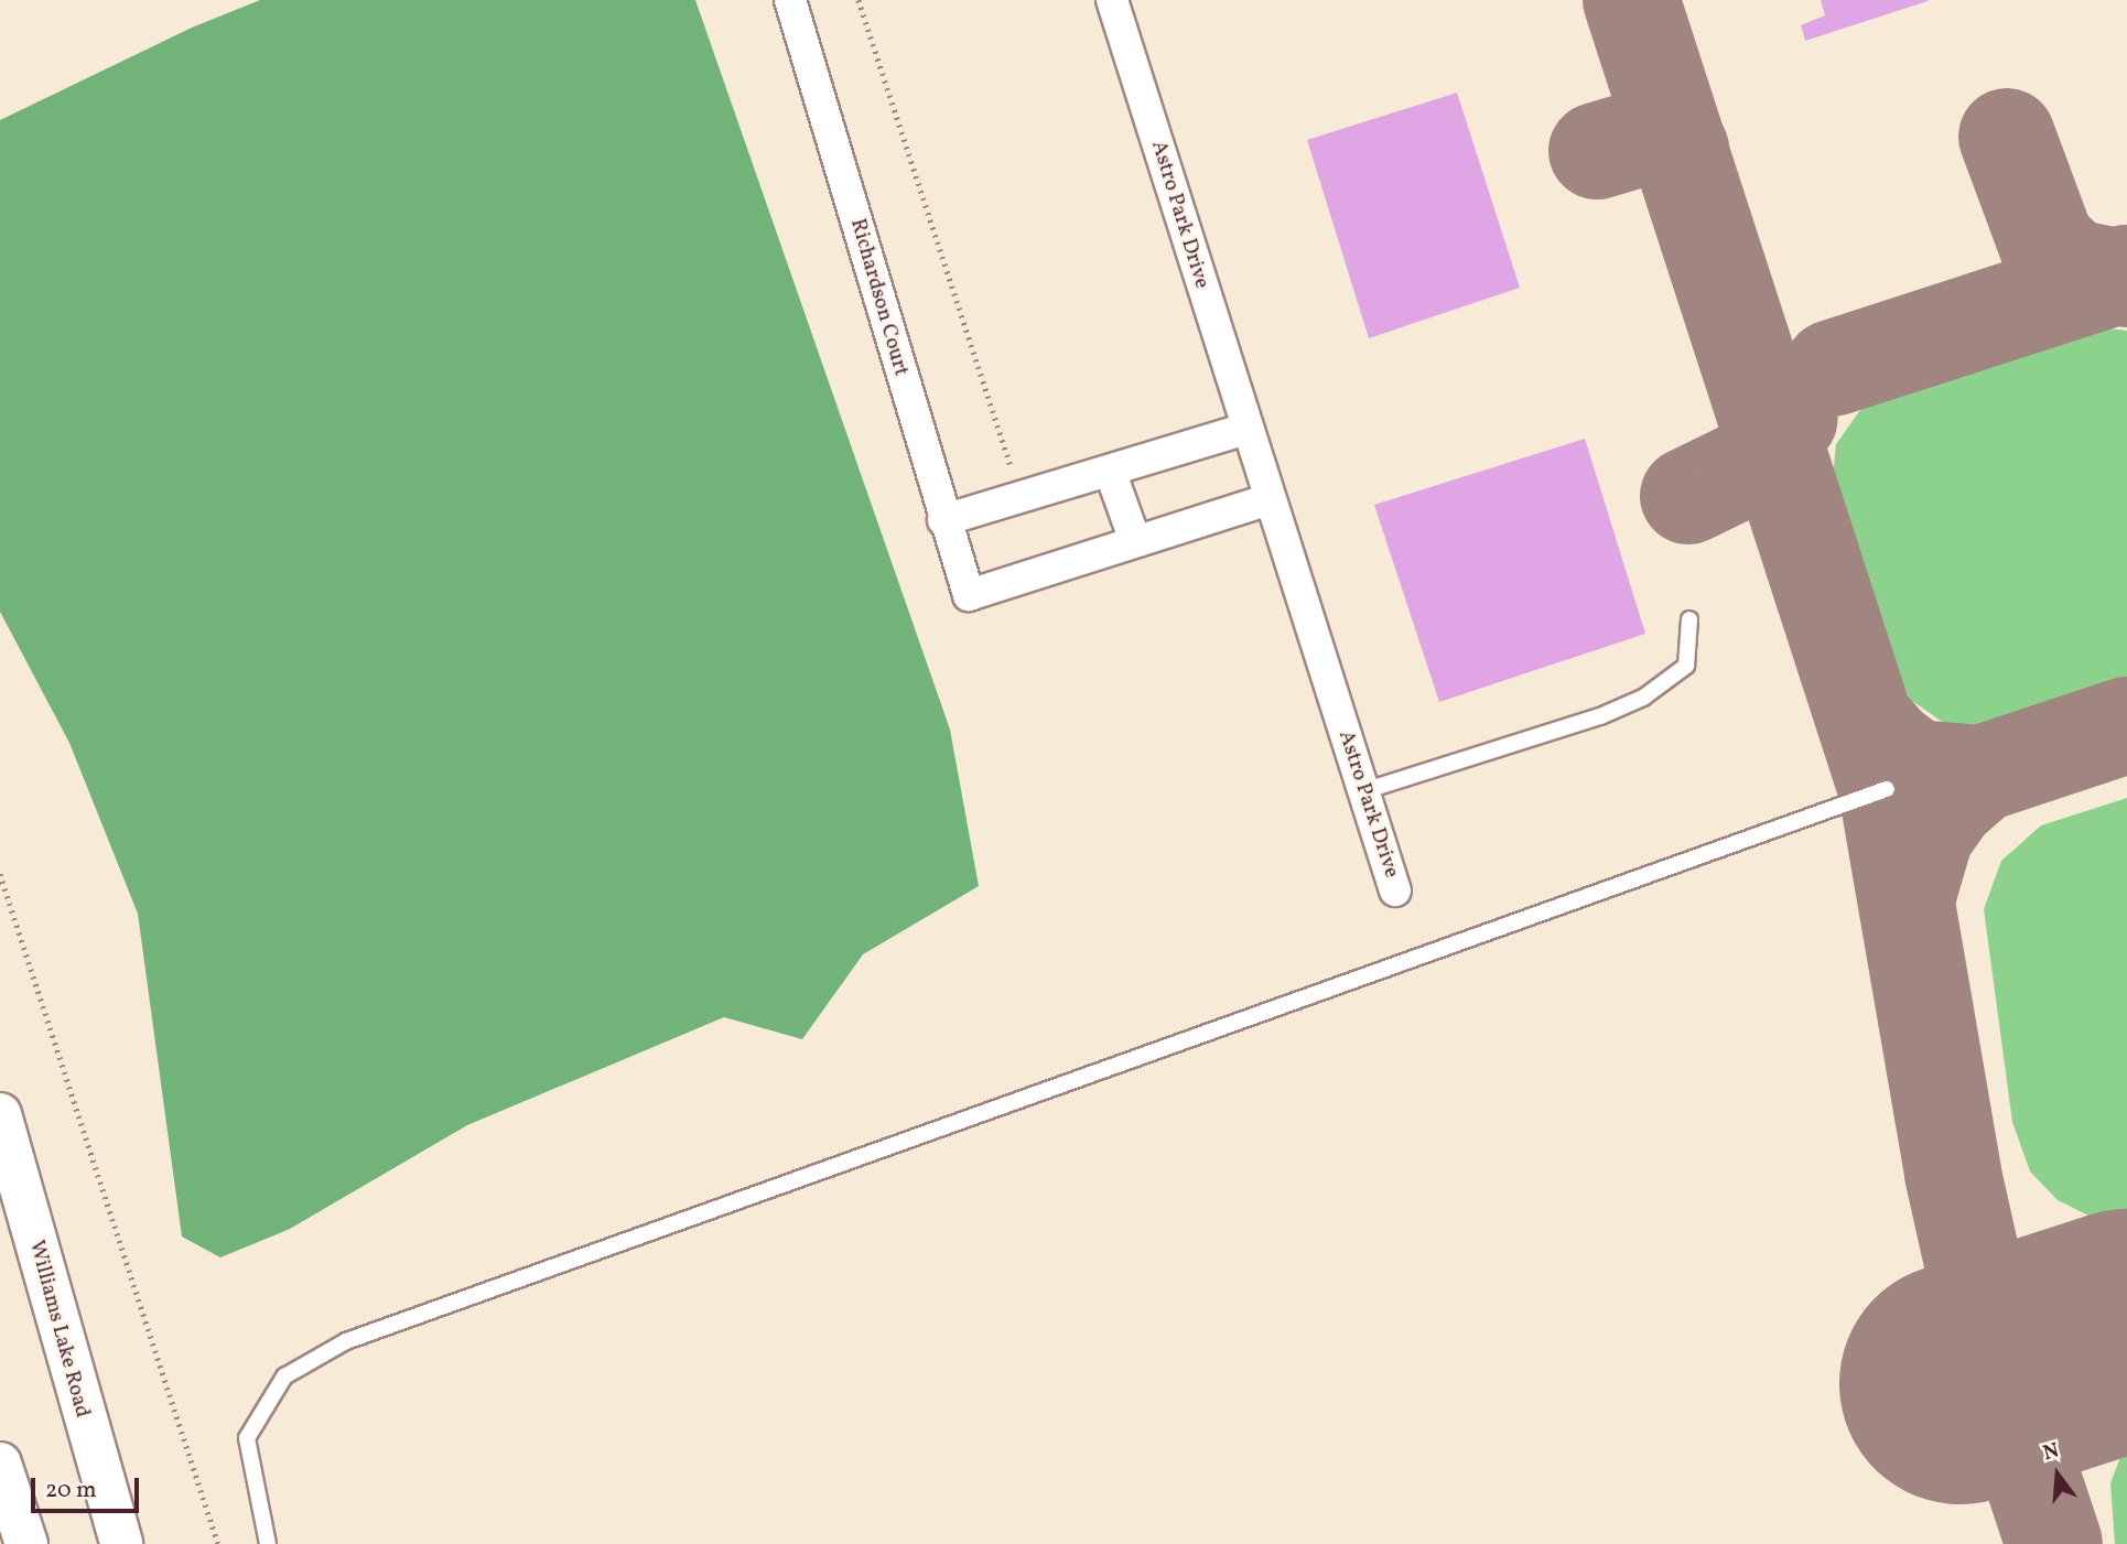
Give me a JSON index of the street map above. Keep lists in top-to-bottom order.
{
  "streets": {
    "main road": ["Williams Lake Road"],
    "street": ["Astro Park Drive", "Richardson Court"]
  },
  "scale_bar": "20 m",
  "north": "top"
}
